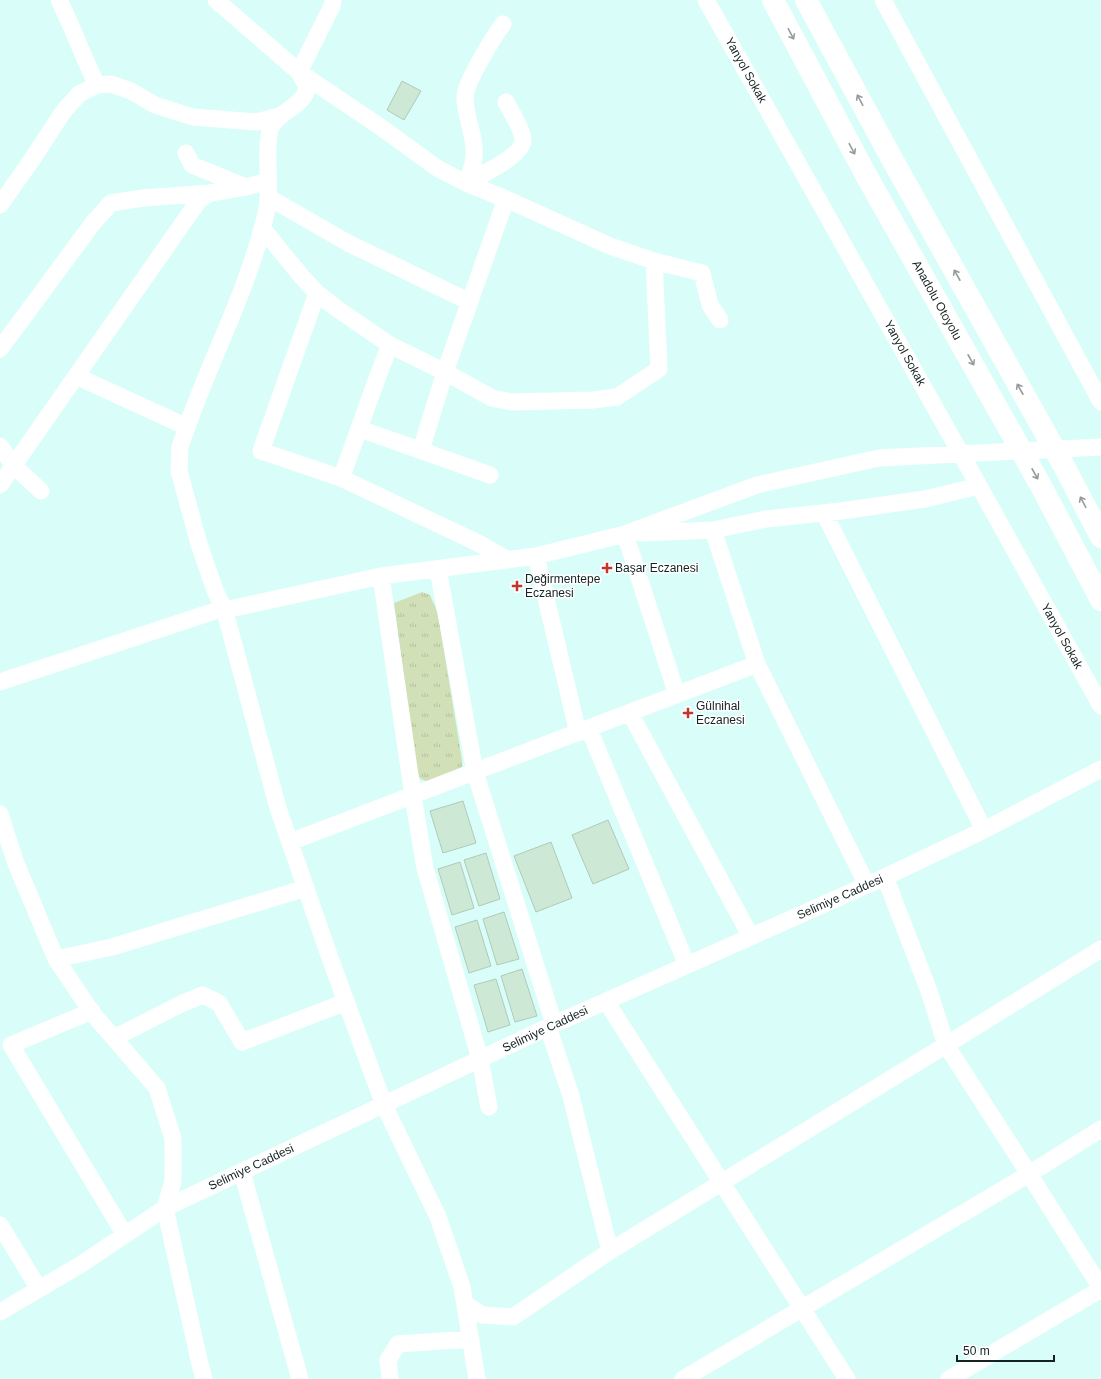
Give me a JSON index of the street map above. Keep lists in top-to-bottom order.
{
  "streets": {
    "highway": ["Anadolu Otoyolu"],
    "street": ["Yanyol Sokak", "Selimiye Caddesi"]
  },
  "places": {
    "health": ["Başar Eczanesi", "Değirmentepe Eczanesi", "Gülnihal Eczanesi"]
  },
  "scale_bar": "50 m"
}
